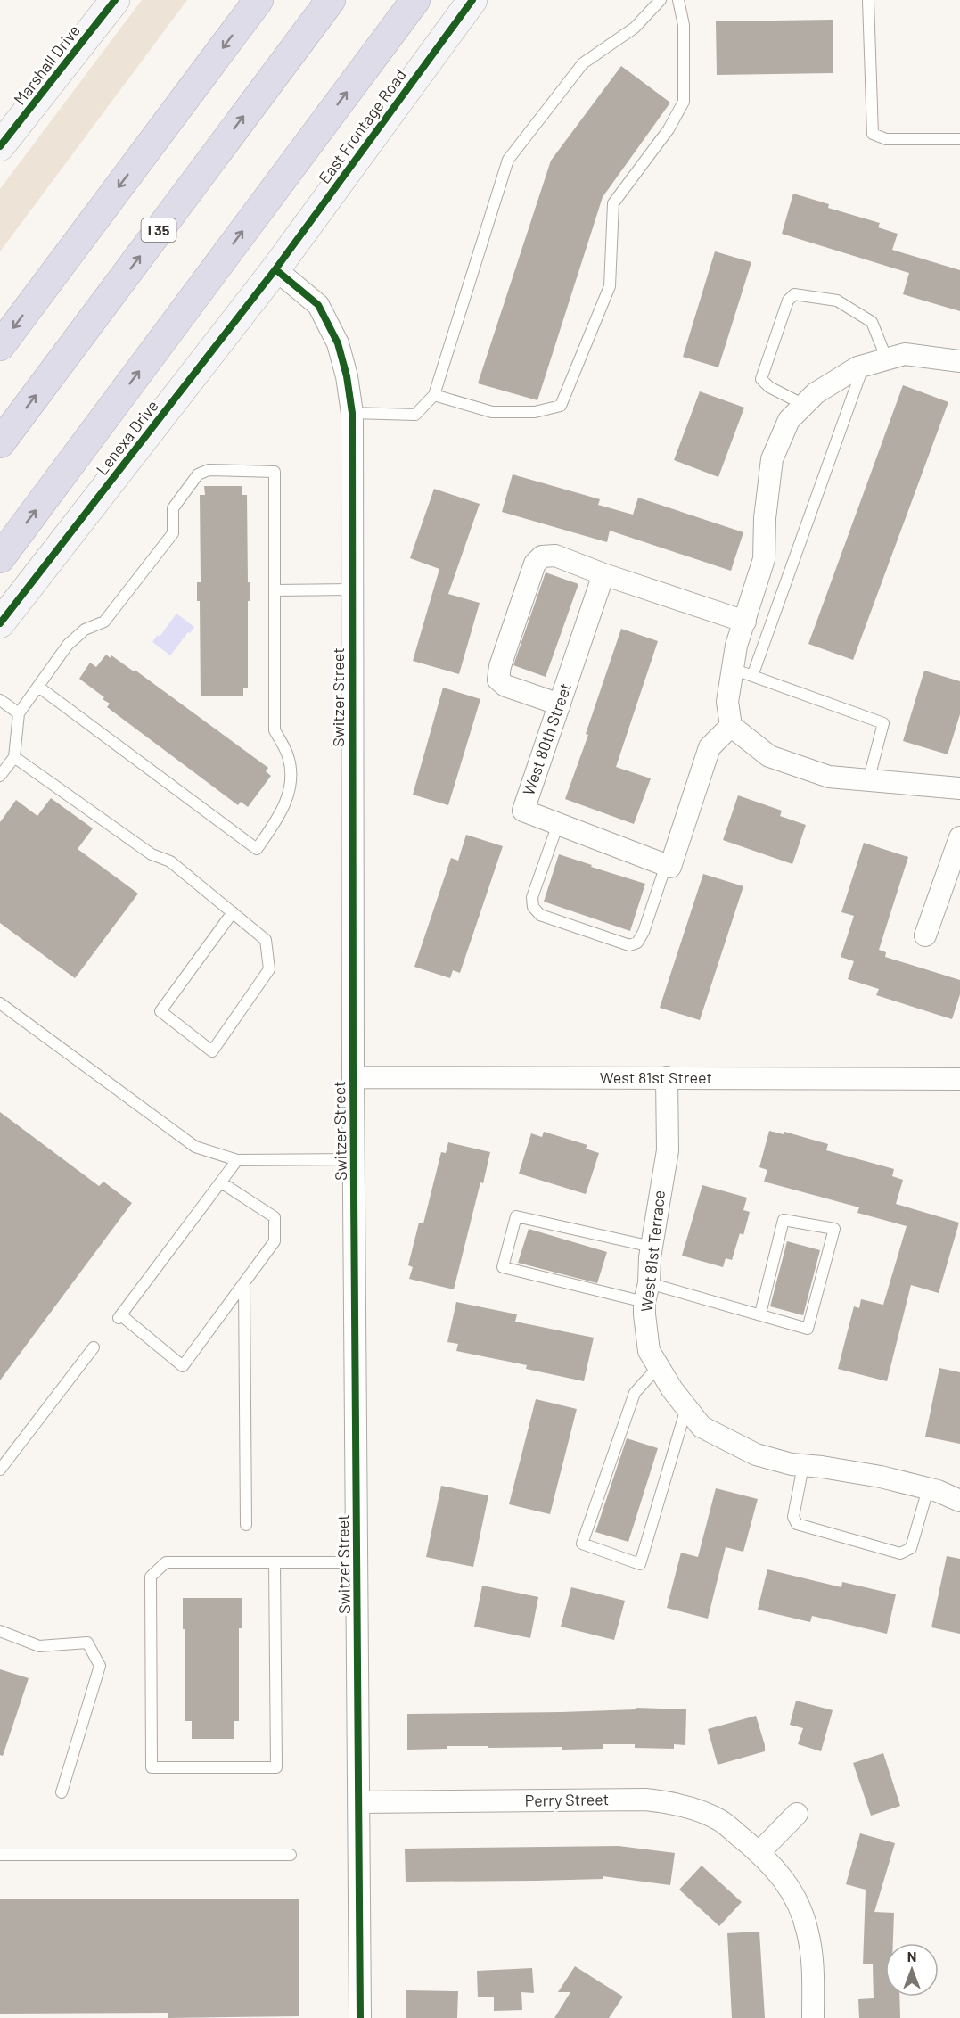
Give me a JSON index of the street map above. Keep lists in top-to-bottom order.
{
  "streets": {
    "highway": ["I 35"],
    "street": [
      "Marshall Drive",
      "East Frontage Road",
      "Lenexa Drive",
      "Switzer Street",
      "West 80th Street",
      "West 81st Street",
      "West 81st Terrace",
      "Perry Street"
    ]
  },
  "crossings": [
    ["East Frontage Road", "Lenexa Drive"],
    ["East Frontage Road", "Switzer Street"],
    ["Lenexa Drive", "Switzer Street"],
    ["Switzer Street", "West 81st Street"],
    ["Switzer Street", "Perry Street"],
    ["West 81st Street", "West 81st Terrace"]
  ],
  "north": "top"
}
